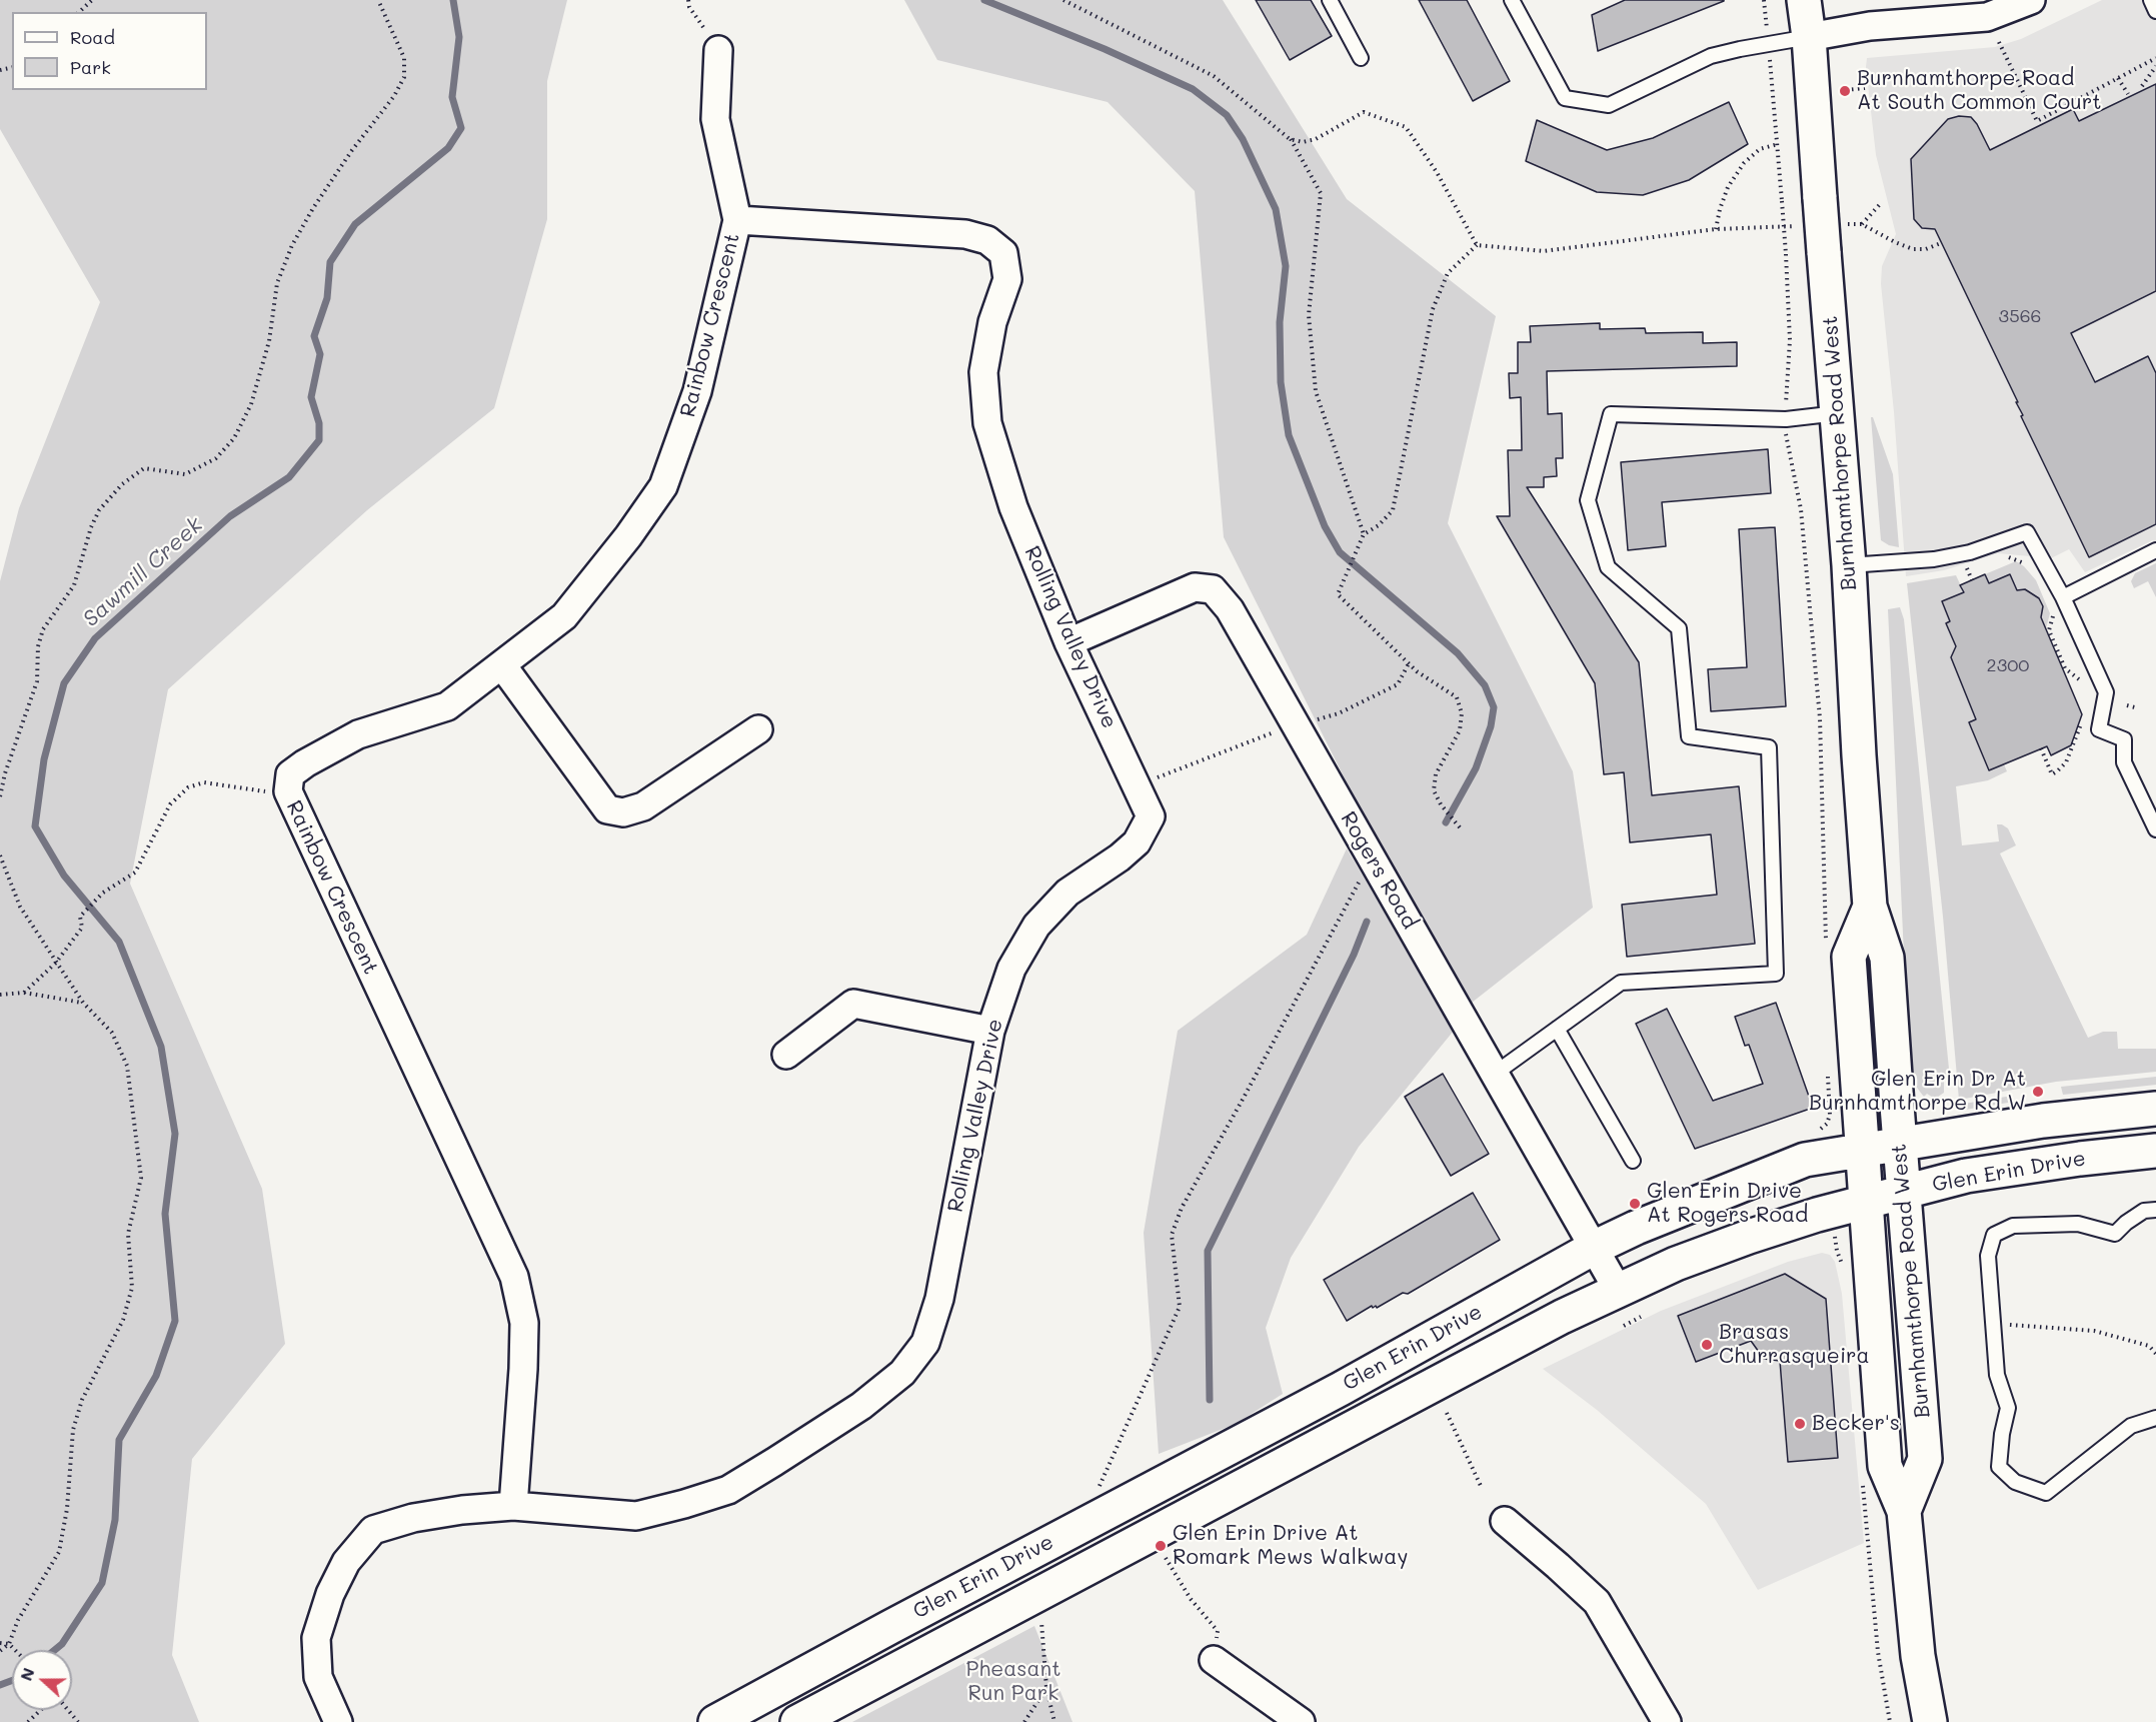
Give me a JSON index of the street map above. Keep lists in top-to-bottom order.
{
  "streets": {
    "street": [
      "Rainbow Crescent",
      "Burnhamthorpe Road West",
      "Rolling Valley Drive",
      "Rogers Road",
      "Glen Erin Drive"
    ]
  },
  "crossings": [
    ["Rainbow Crescent", "Rolling Valley Drive"],
    ["Burnhamthorpe Road West", "Glen Erin Drive"],
    ["Rolling Valley Drive", "Rogers Road"],
    ["Rogers Road", "Glen Erin Drive"]
  ],
  "water": ["Sawmill Creek"],
  "parks": ["Pheasant Run Park"],
  "places": [
    "Burnhamthorpe Road At South Common Court",
    "Glen Erin Dr At Burnhamthorpe Rd W",
    "Glen Erin Drive At Rogers Road",
    "Brasas Churrasqueira",
    "Becker's",
    "Glen Erin Drive At Romark Mews Walkway"
  ],
  "house_numbers": ["3566", "2300"],
  "legend": ["Road", "Park"],
  "north": "left"
}
